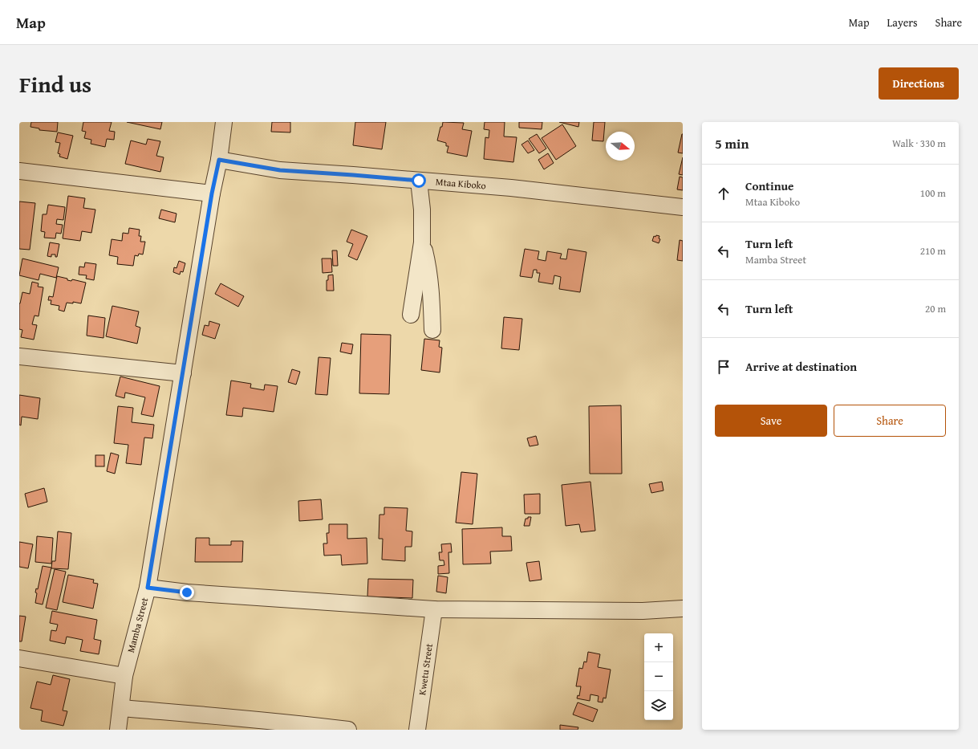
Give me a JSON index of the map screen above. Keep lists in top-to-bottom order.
{
  "streets": {
    "street": ["Mtaa Kiboko", "Mamba Street", "Kwetu Street"]
  },
  "crossings": [
    ["Mtaa Kiboko", "Mamba Street"]
  ],
  "north": "right",
  "page": {
    "header": "Map",
    "nav": ["Map", "Layers", "Share"],
    "title": "Find us",
    "buttons": [
      "Directions",
      ["Save", "Share"]
    ],
    "heading": ["5 min", "Walk · 330 m"],
    "list": [
      ["Continue", "Mtaa Kiboko", "100 m"],
      ["Turn left", "Mamba Street", "210 m"],
      ["Turn left", "20 m"],
      "Arrive at destination"
    ],
    "map_buttons": ["+", "−"]
  }
}
